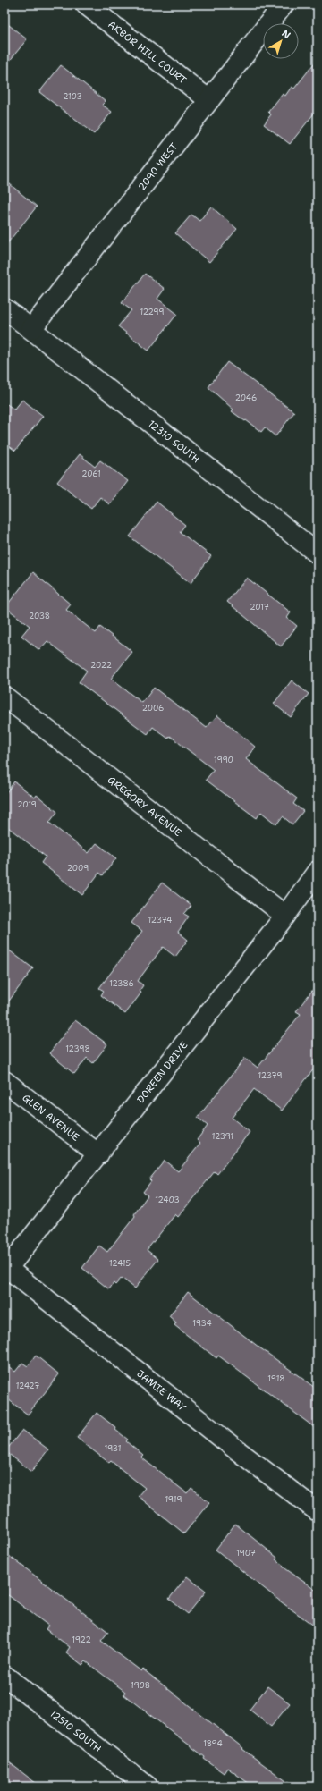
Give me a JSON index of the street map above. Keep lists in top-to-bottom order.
{
  "streets": {
    "street": [
      "ARBOR HILL COURT",
      "2090 WEST",
      "12310 SOUTH",
      "GREGORY AVENUE",
      "DOREEN DRIVE",
      "GLEN AVENUE",
      "JAMIE WAY",
      "12510 SOUTH"
    ]
  },
  "crossings": [
    ["ARBOR HILL COURT", "2090 WEST"],
    ["2090 WEST", "12310 SOUTH"],
    ["GREGORY AVENUE", "DOREEN DRIVE"],
    ["DOREEN DRIVE", "GLEN AVENUE"],
    ["DOREEN DRIVE", "JAMIE WAY"]
  ],
  "house_numbers": [
    "2103",
    "12299",
    "2046",
    "2061",
    "2017",
    "2038",
    "2022",
    "2006",
    "1990",
    "2019",
    "2009",
    "12374",
    "12386",
    "12398",
    "12379",
    "12391",
    "12403",
    "12415",
    "1934",
    "1918",
    "12427",
    "1931",
    "1919",
    "1907",
    "1922",
    "1908",
    "1894"
  ],
  "north": "top right"
}
